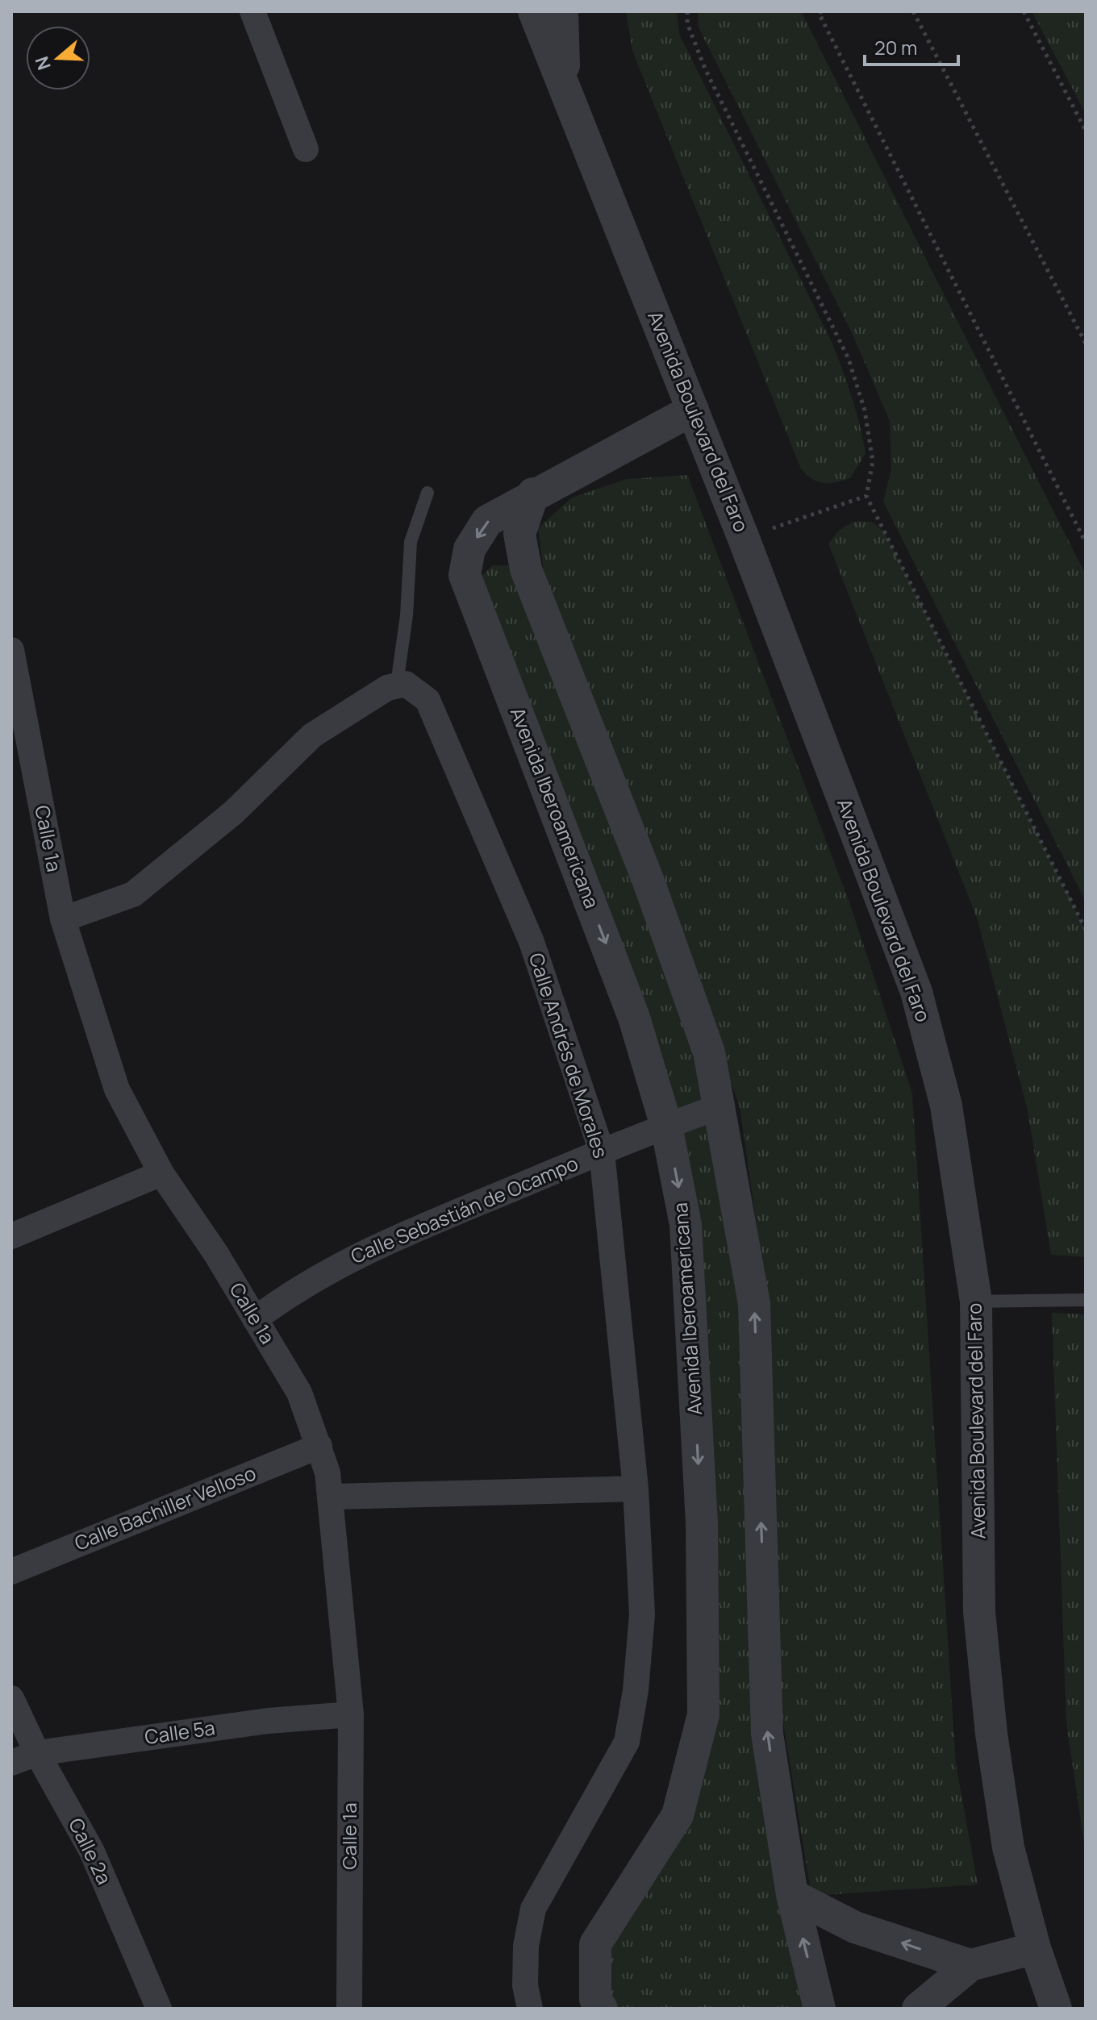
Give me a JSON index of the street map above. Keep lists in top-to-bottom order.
{
  "streets": {
    "street": [
      "Avenida Boulevard del Faro",
      "Avenida Iberoamericana",
      "Calle 1a",
      "Calle Andrés de Morales",
      "Calle Sebastián de Ocampo",
      "Calle Bachiller Velloso",
      "Calle 5a",
      "Calle 2a"
    ]
  },
  "crossings": [
    ["Avenida Boulevard del Faro", "Avenida Iberoamericana"],
    ["Avenida Iberoamericana", "Calle Sebastián de Ocampo"],
    ["Calle 1a", "Calle Sebastián de Ocampo"],
    ["Calle 1a", "Calle Bachiller Velloso"],
    ["Calle 1a", "Calle 5a"],
    ["Calle Andrés de Morales", "Calle Sebastián de Ocampo"],
    ["Calle 5a", "Calle 2a"]
  ],
  "scale_bar": "20 m",
  "north": "left"
}
